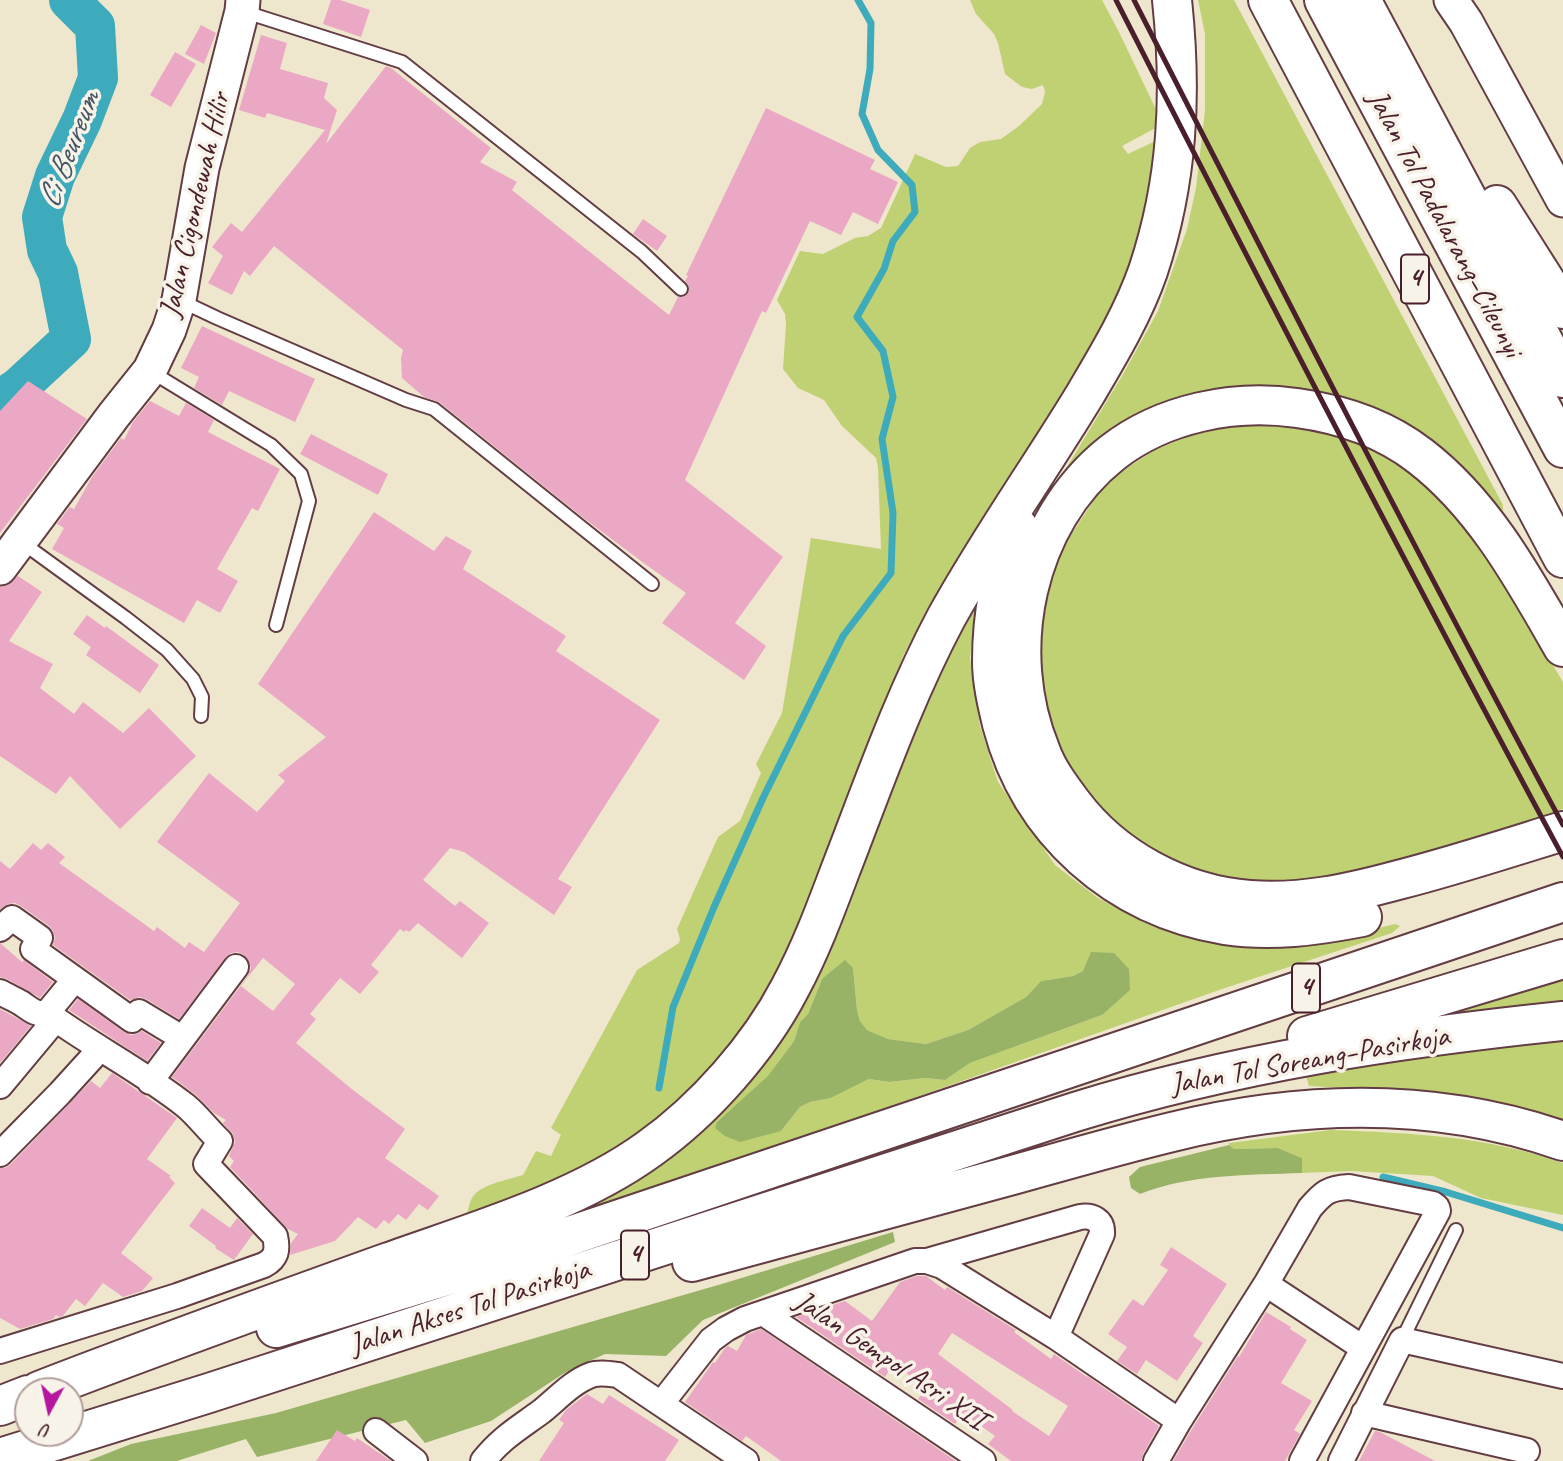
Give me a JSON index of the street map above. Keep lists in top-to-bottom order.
{
  "streets": {
    "highway": [
      "Jalan Tol Padalarang–Cileunyi",
      "4",
      "Jalan Tol Soreang–Pasirkoja",
      "Jalan Akses Tol Pasirkoja"
    ],
    "street": ["Jalan Cigondewah Hilir", "Jalan Gempol Asri XII"]
  },
  "crossings": [
    ["Jalan Tol Soreang–Pasirkoja", "Jalan Akses Tol Pasirkoja"]
  ],
  "water": ["Ci Beureum"],
  "north": "bottom"
}
